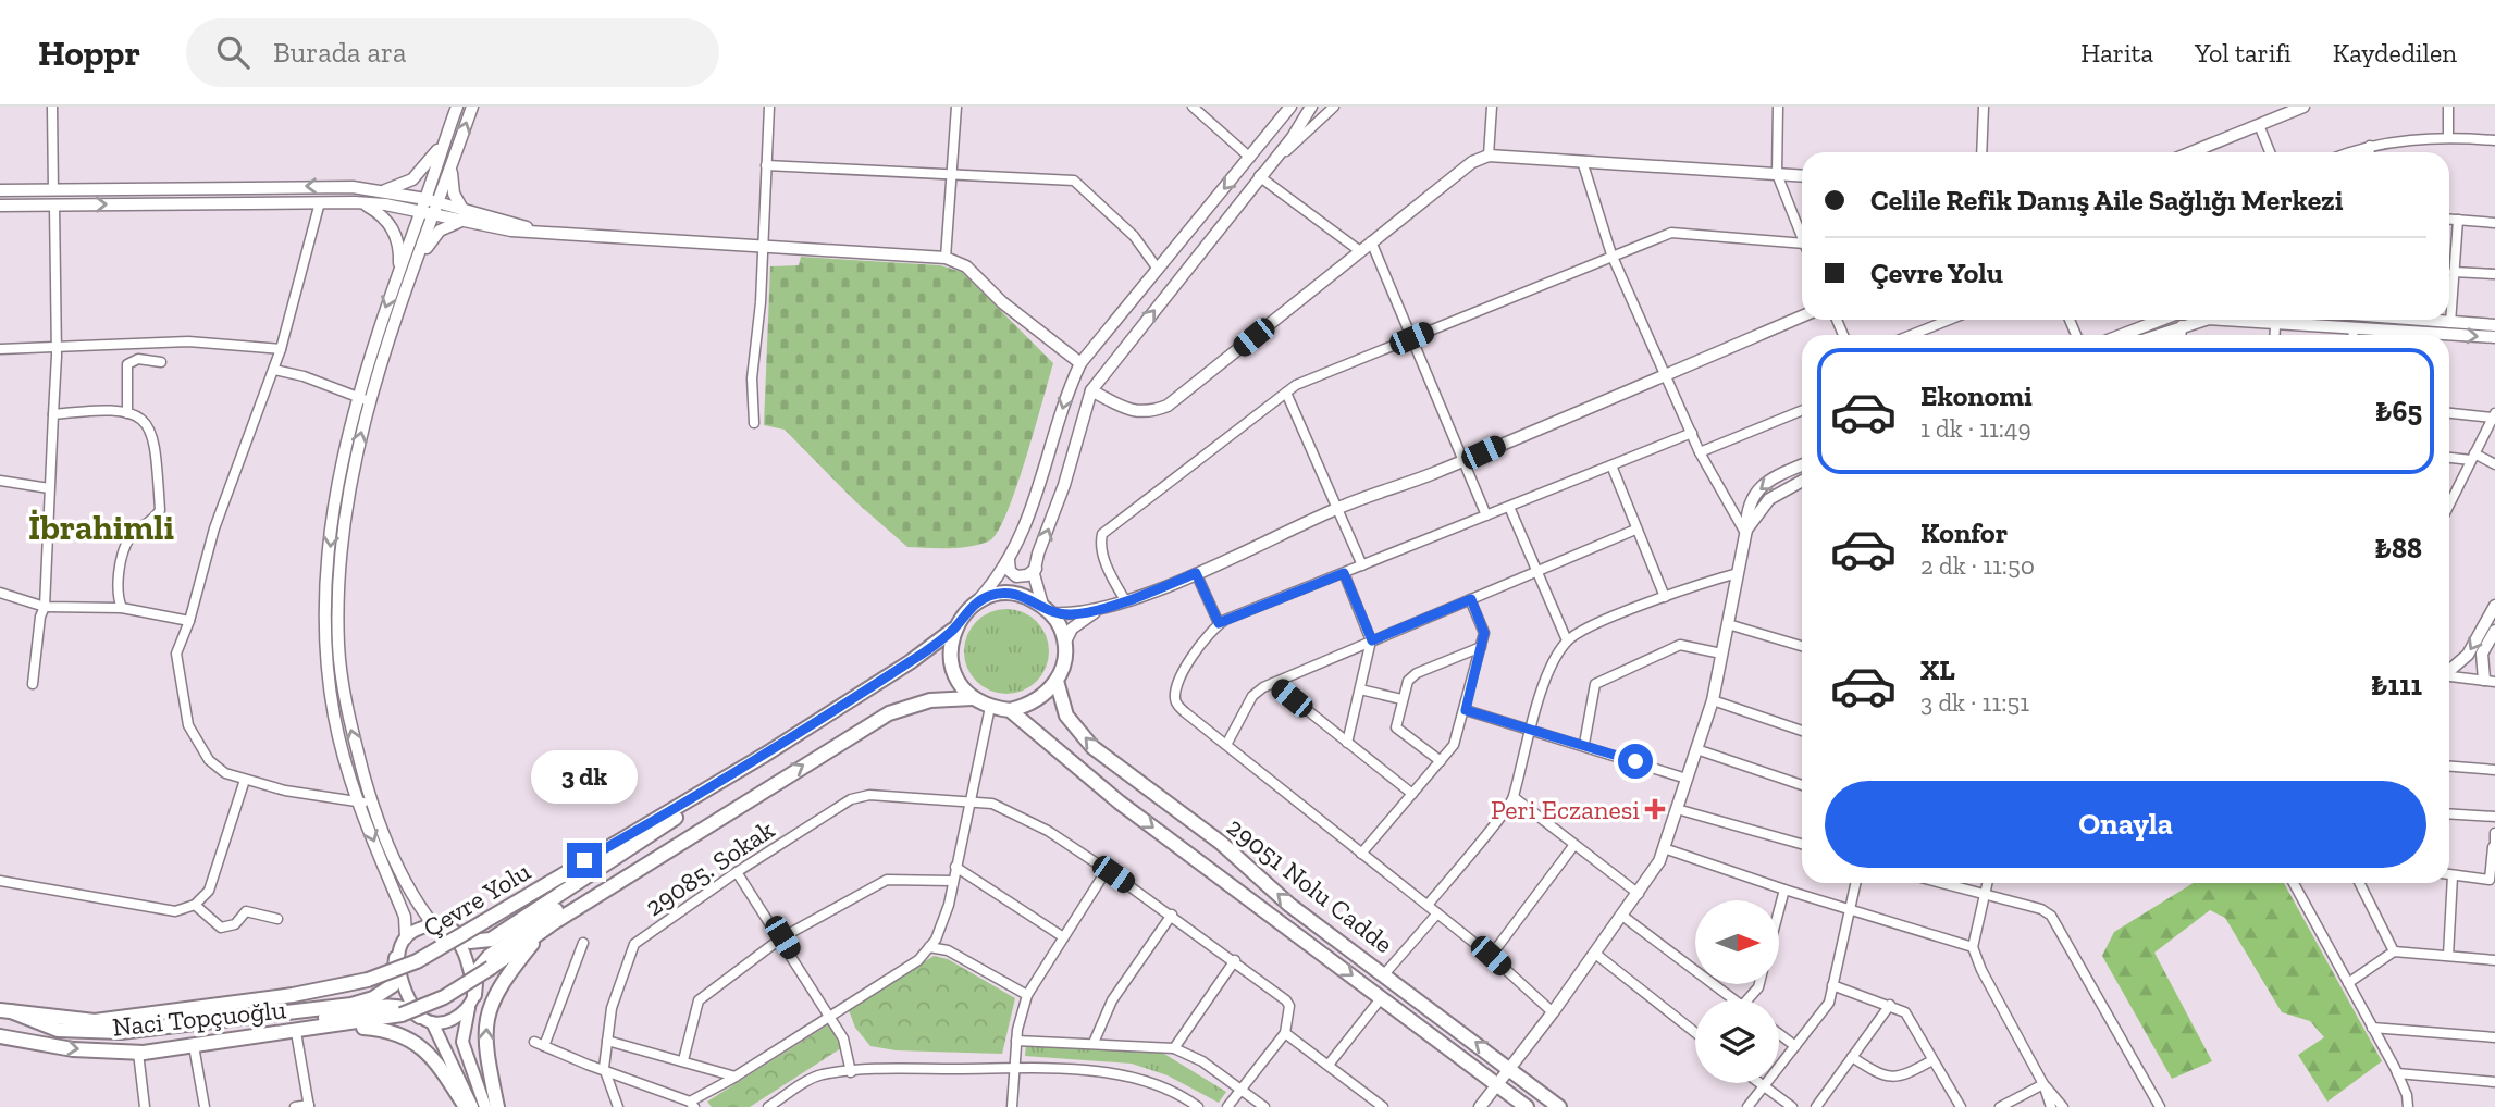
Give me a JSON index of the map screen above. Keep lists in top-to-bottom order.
{
  "streets": {
    "main road": ["29051 Nolu Cadde", "Çevre Yolu", "Naci Topçuoğlu"],
    "street": ["29085. Sokak"]
  },
  "crossings": [
    ["29051 Nolu Cadde", "Çevre Yolu"],
    ["Çevre Yolu", "Naci Topçuoğlu"]
  ],
  "districts": ["İbrahimli"],
  "places": {
    "health": ["Peri Eczanesi"]
  },
  "north": "right",
  "page": {
    "header": "Hoppr",
    "search": "Burada ara",
    "nav": ["Harita", "Yol tarifi", "Kaydedilen"],
    "banner": ["Celile Refik Danış Aile Sağlığı Merkezi", "Çevre Yolu"],
    "list": [
      {
        "name": "Ekonomi",
        "note": "1 dk · 11:49",
        "value": "₺65"
      },
      {
        "name": "Konfor",
        "note": "2 dk · 11:50",
        "value": "₺88"
      },
      {
        "name": "XL",
        "note": "3 dk · 11:51",
        "value": "₺111"
      }
    ],
    "bubble": "3 dk",
    "buttons": "Onayla"
  }
}
